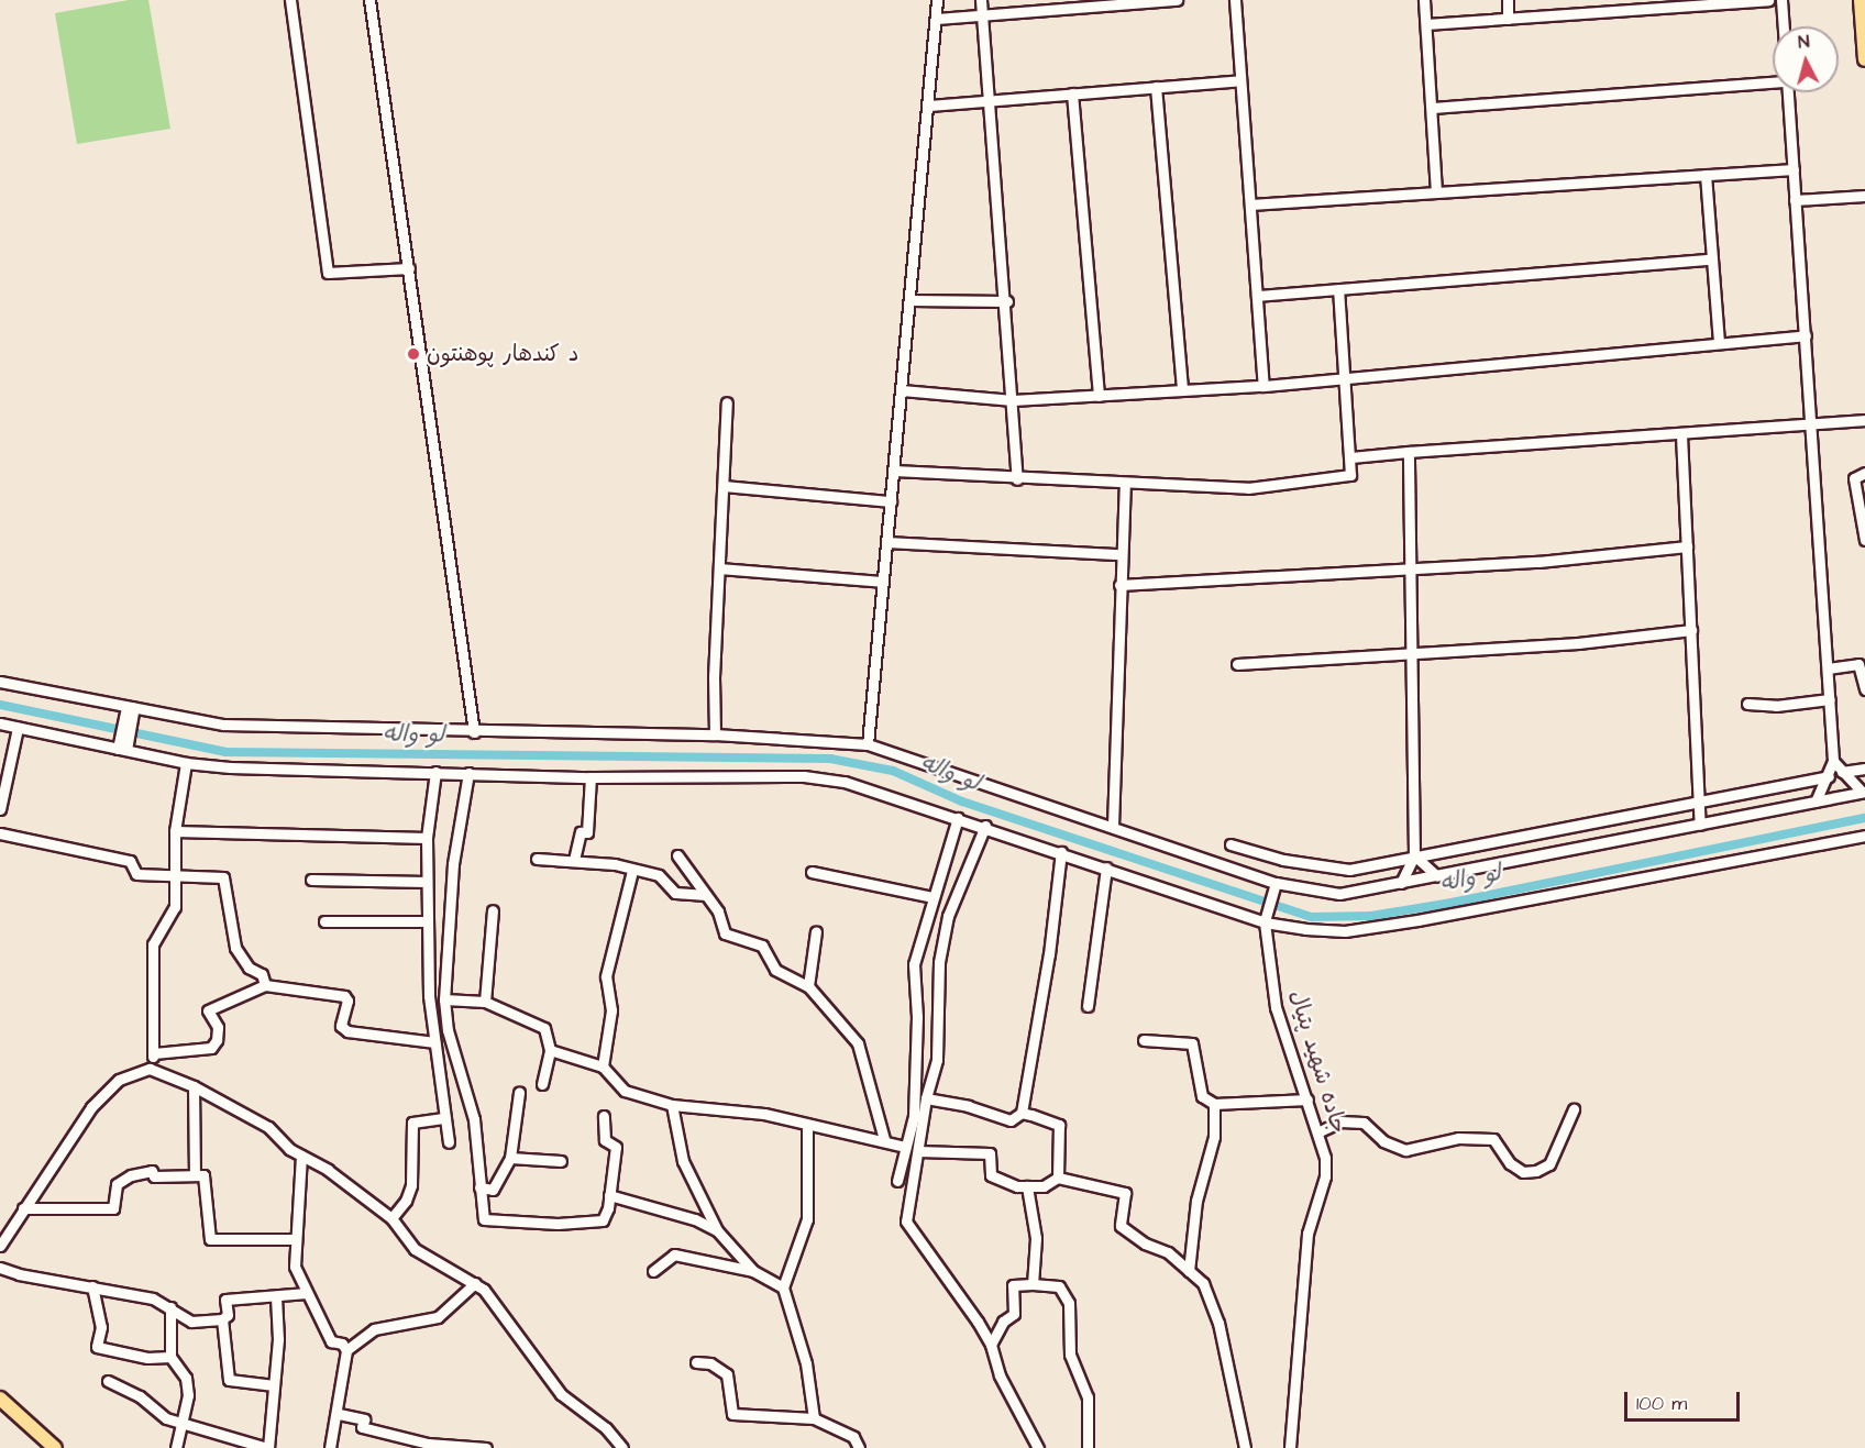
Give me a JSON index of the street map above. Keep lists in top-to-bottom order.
{
  "streets": {
    "street": ["جاده شهید پتیال"]
  },
  "water": ["لو واله"],
  "places": ["د کندهار پوهنتون"],
  "scale_bar": "100 m",
  "north": "top"
}
